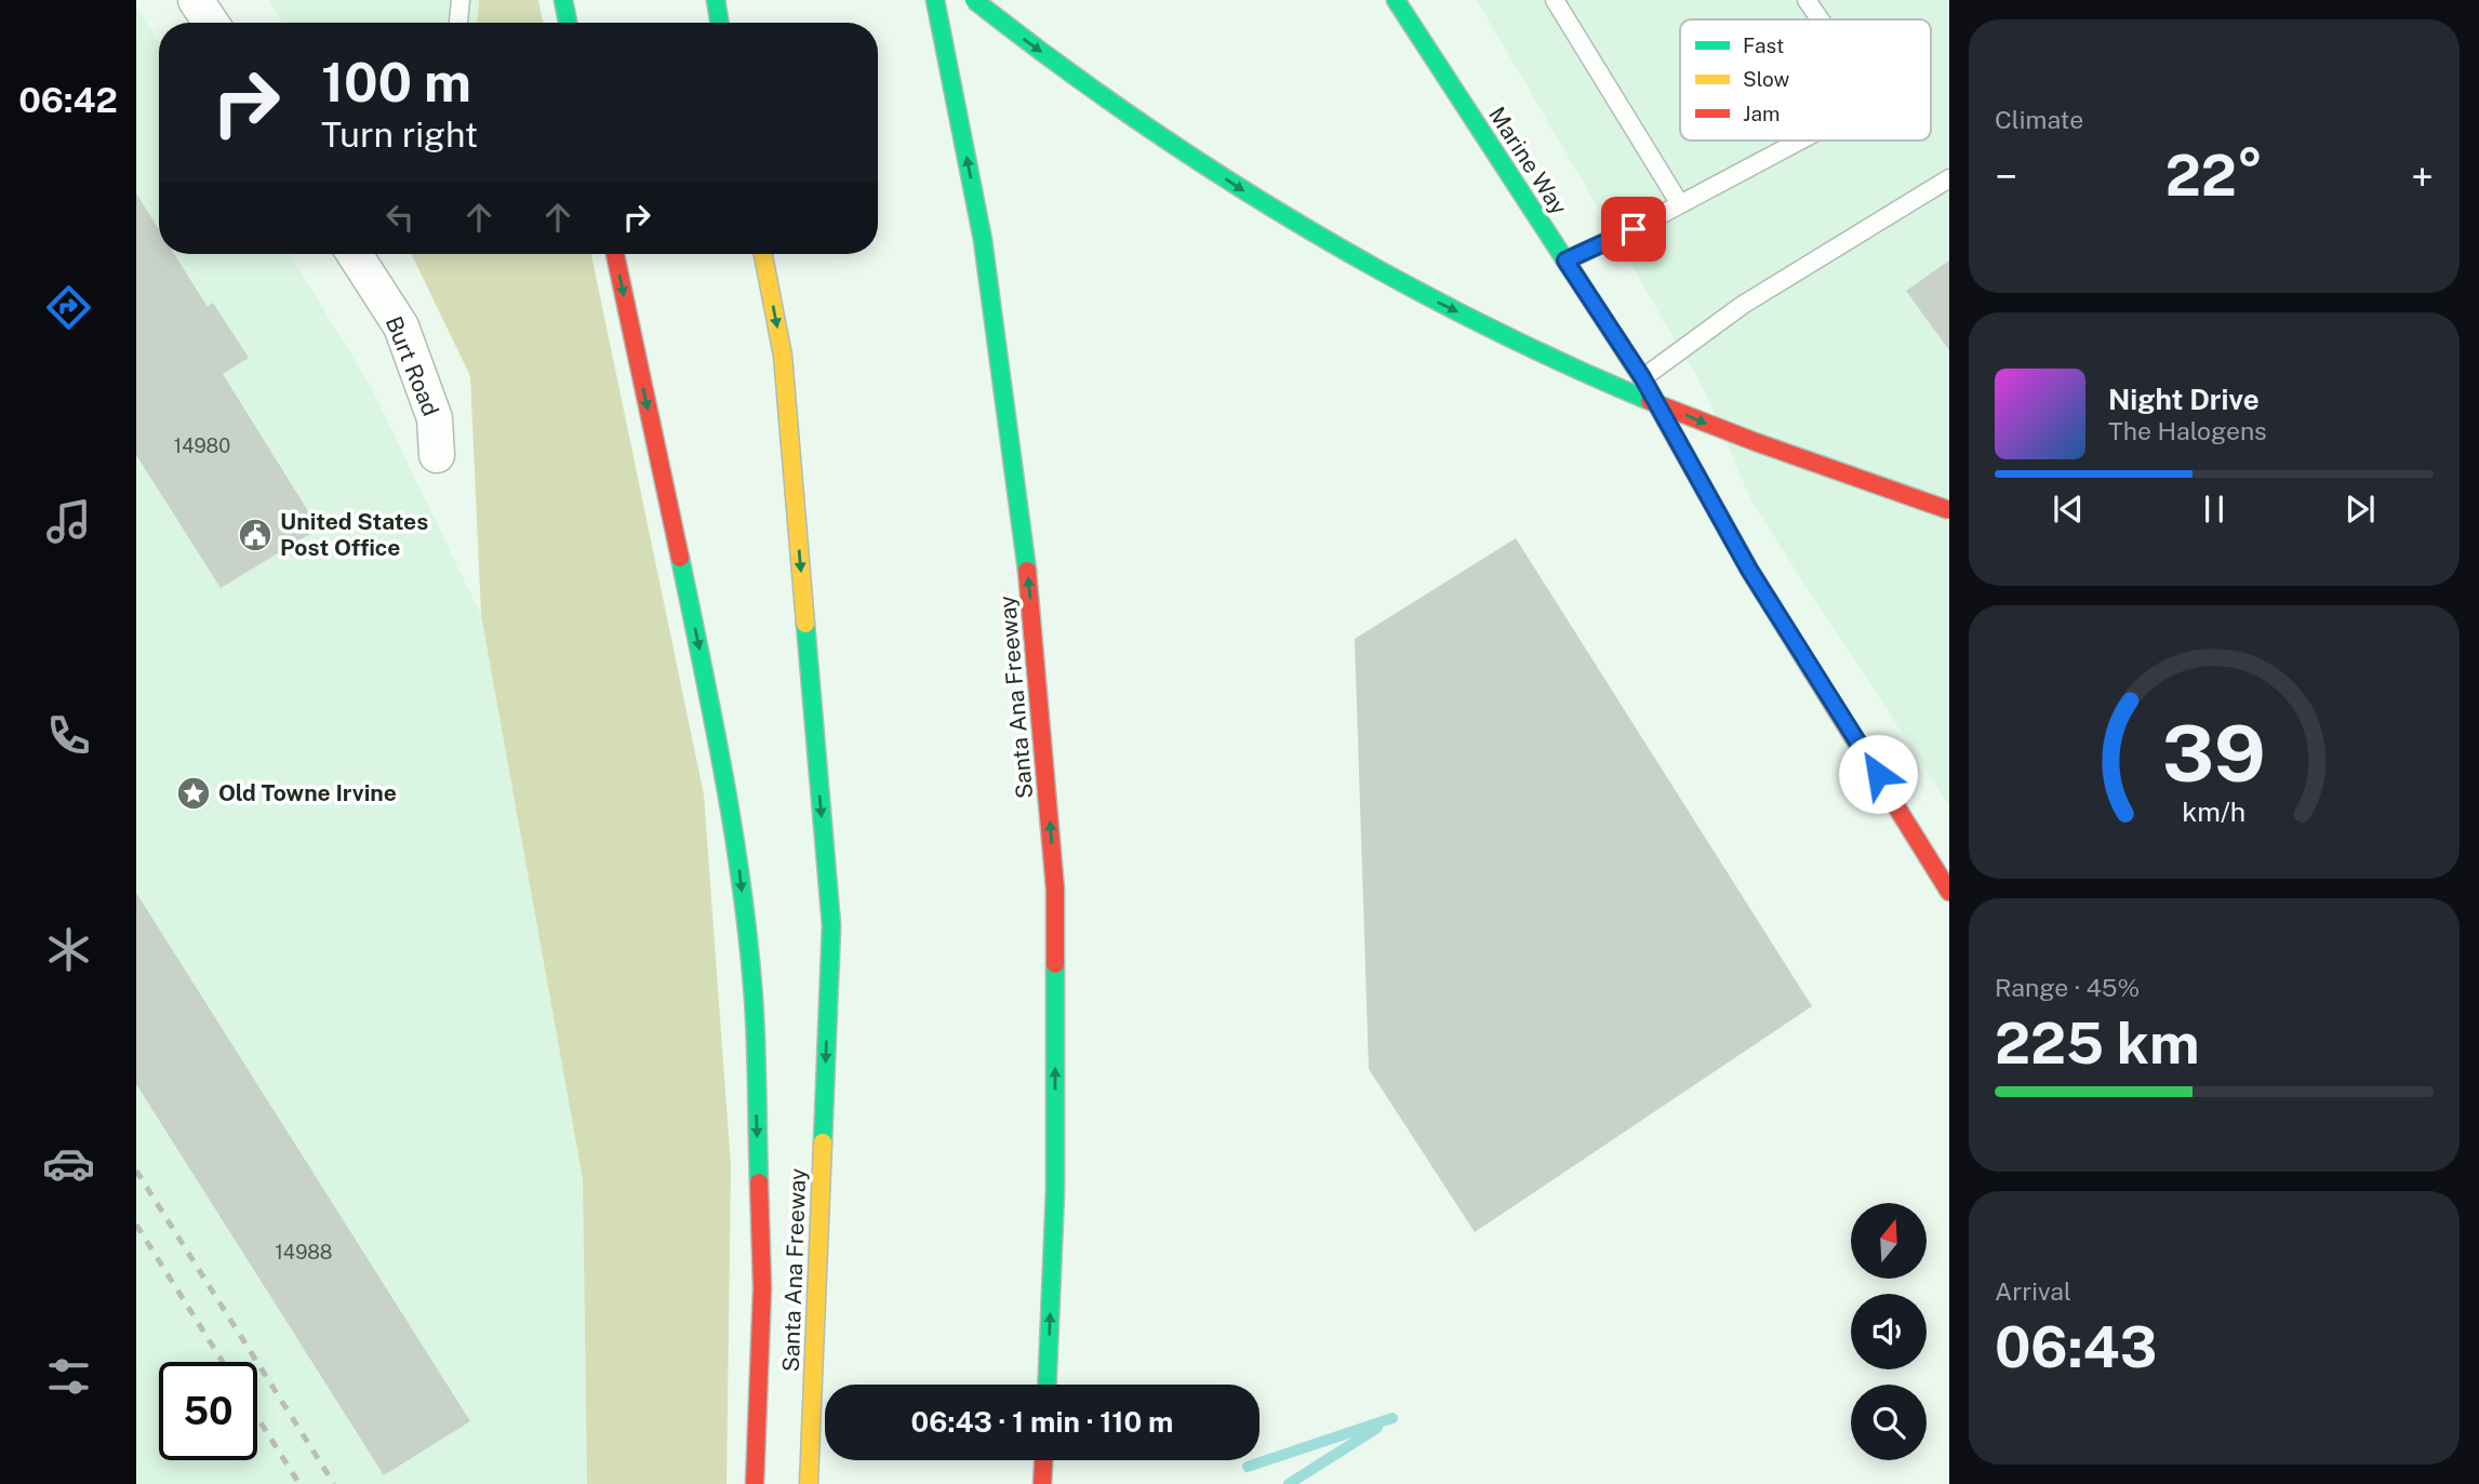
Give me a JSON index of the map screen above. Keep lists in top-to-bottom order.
{
  "streets": {
    "main road": ["Marine Way", "Santa Ana Freeway"],
    "street": ["Burt Road"]
  },
  "places": {
    "public building": ["United States Post Office"],
    "place": ["Old Towne Irvine"]
  },
  "house_numbers": ["14980", "14988"],
  "legend": ["Fast", "Slow", "Jam"],
  "north": "top",
  "page": {
    "tabs": "06:42",
    "tile": [
      "Climate",
      ["Range · 45%", "225 km"],
      ["Arrival", "06:43"]
    ],
    "turn": ["100 m", "Turn right"],
    "heat": ["−", "22°", "+"],
    "song": ["Night Drive", "The Halogens"],
    "limit": "50",
    "trip": "06:43 · 1 min · 110 m",
    "gauge": ["39", "km/h"]
  }
}
